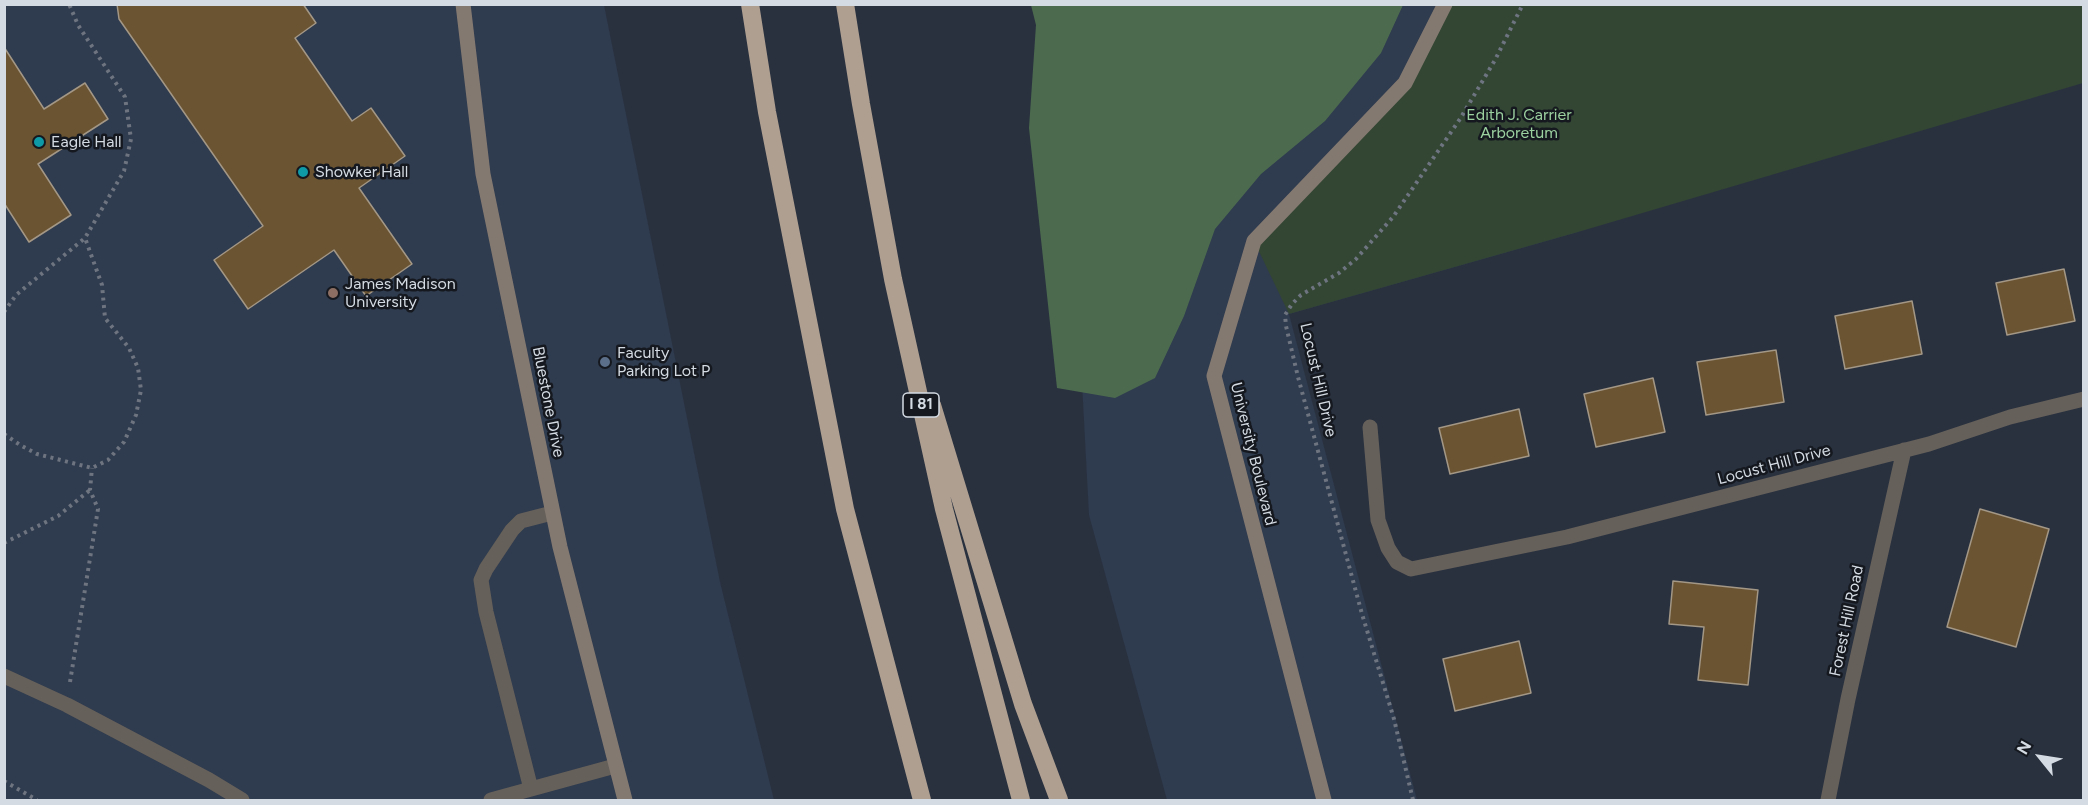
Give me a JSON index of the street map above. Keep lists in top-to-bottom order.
{
  "streets": {
    "highway": ["I 81"],
    "street": [
      "Locust Hill Drive",
      "Bluestone Drive",
      "University Boulevard",
      "Forest Hill Road"
    ]
  },
  "crossings": [
    ["Locust Hill Drive", "Forest Hill Road"]
  ],
  "parks": ["Edith J. Carrier Arboretum"],
  "places": [
    "Eagle Hall",
    "Showker Hall",
    "James Madison University",
    "Faculty Parking Lot P"
  ],
  "north": "top left"
}
